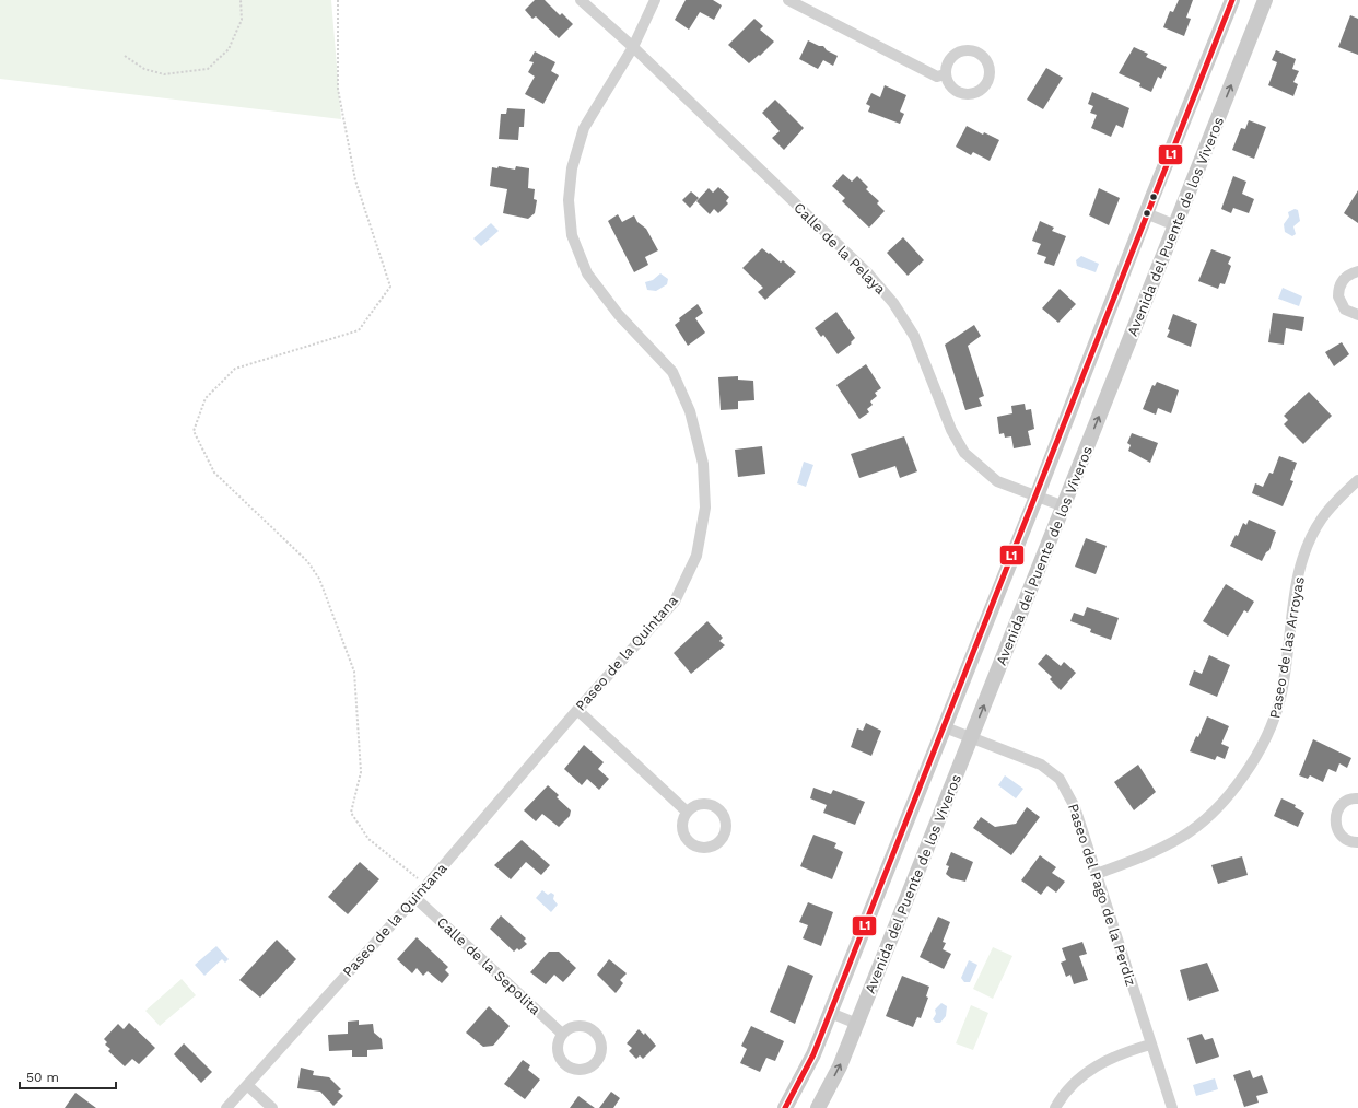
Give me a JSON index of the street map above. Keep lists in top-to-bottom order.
{
  "streets": {
    "street": [
      "Avenida del Puente de los Viveros",
      "Calle de la Pelaya",
      "Paseo de las Arroyas",
      "Paseo de la Quintana",
      "Paseo del Pago de la Perdiz",
      "Calle de la Sepolita"
    ]
  },
  "crossings": [
    ["Avenida del Puente de los Viveros", "Calle de la Pelaya"],
    ["Avenida del Puente de los Viveros", "Paseo del Pago de la Perdiz"],
    ["Calle de la Pelaya", "Paseo de la Quintana"],
    ["Paseo de las Arroyas", "Paseo del Pago de la Perdiz"],
    ["Paseo de la Quintana", "Calle de la Sepolita"]
  ],
  "lines": ["transit line L1"],
  "scale_bar": "50 m"
}
